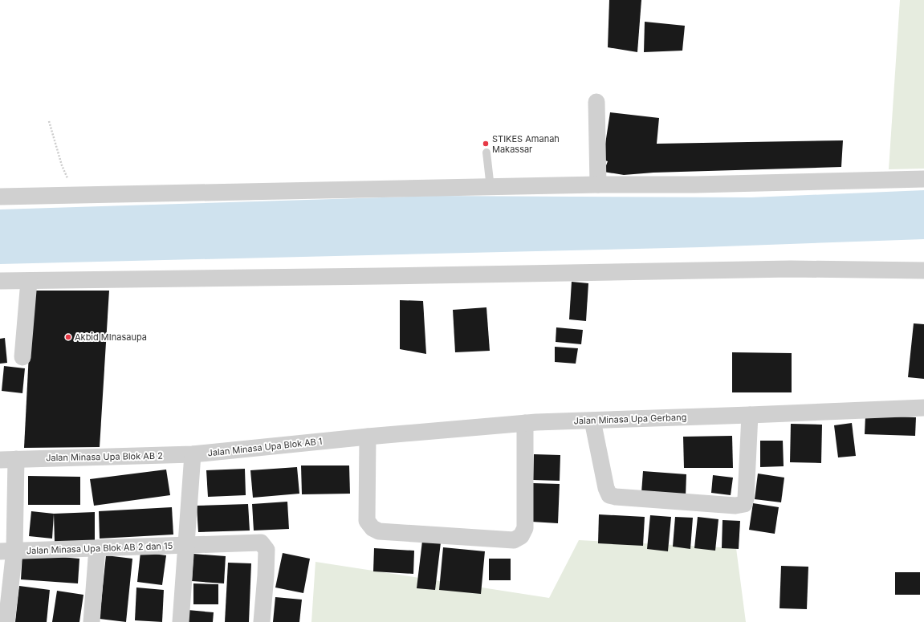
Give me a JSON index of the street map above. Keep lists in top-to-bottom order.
{
  "streets": {
    "street": [
      "Jalan Minasa Upa Gerbang",
      "Jalan Minasa Upa Blok AB 1",
      "Jalan Minasa Upa Blok AB 2",
      "Jalan Minasa Upa Blok AB 2 dan 15"
    ]
  },
  "crossings": [
    ["Jalan Minasa Upa Gerbang", "Jalan Minasa Upa Blok AB 1"],
    ["Jalan Minasa Upa Blok AB 1", "Jalan Minasa Upa Blok AB 2"]
  ],
  "places": ["STIKES Amanah Makassar", "Akbid MInasaupa"]
}
